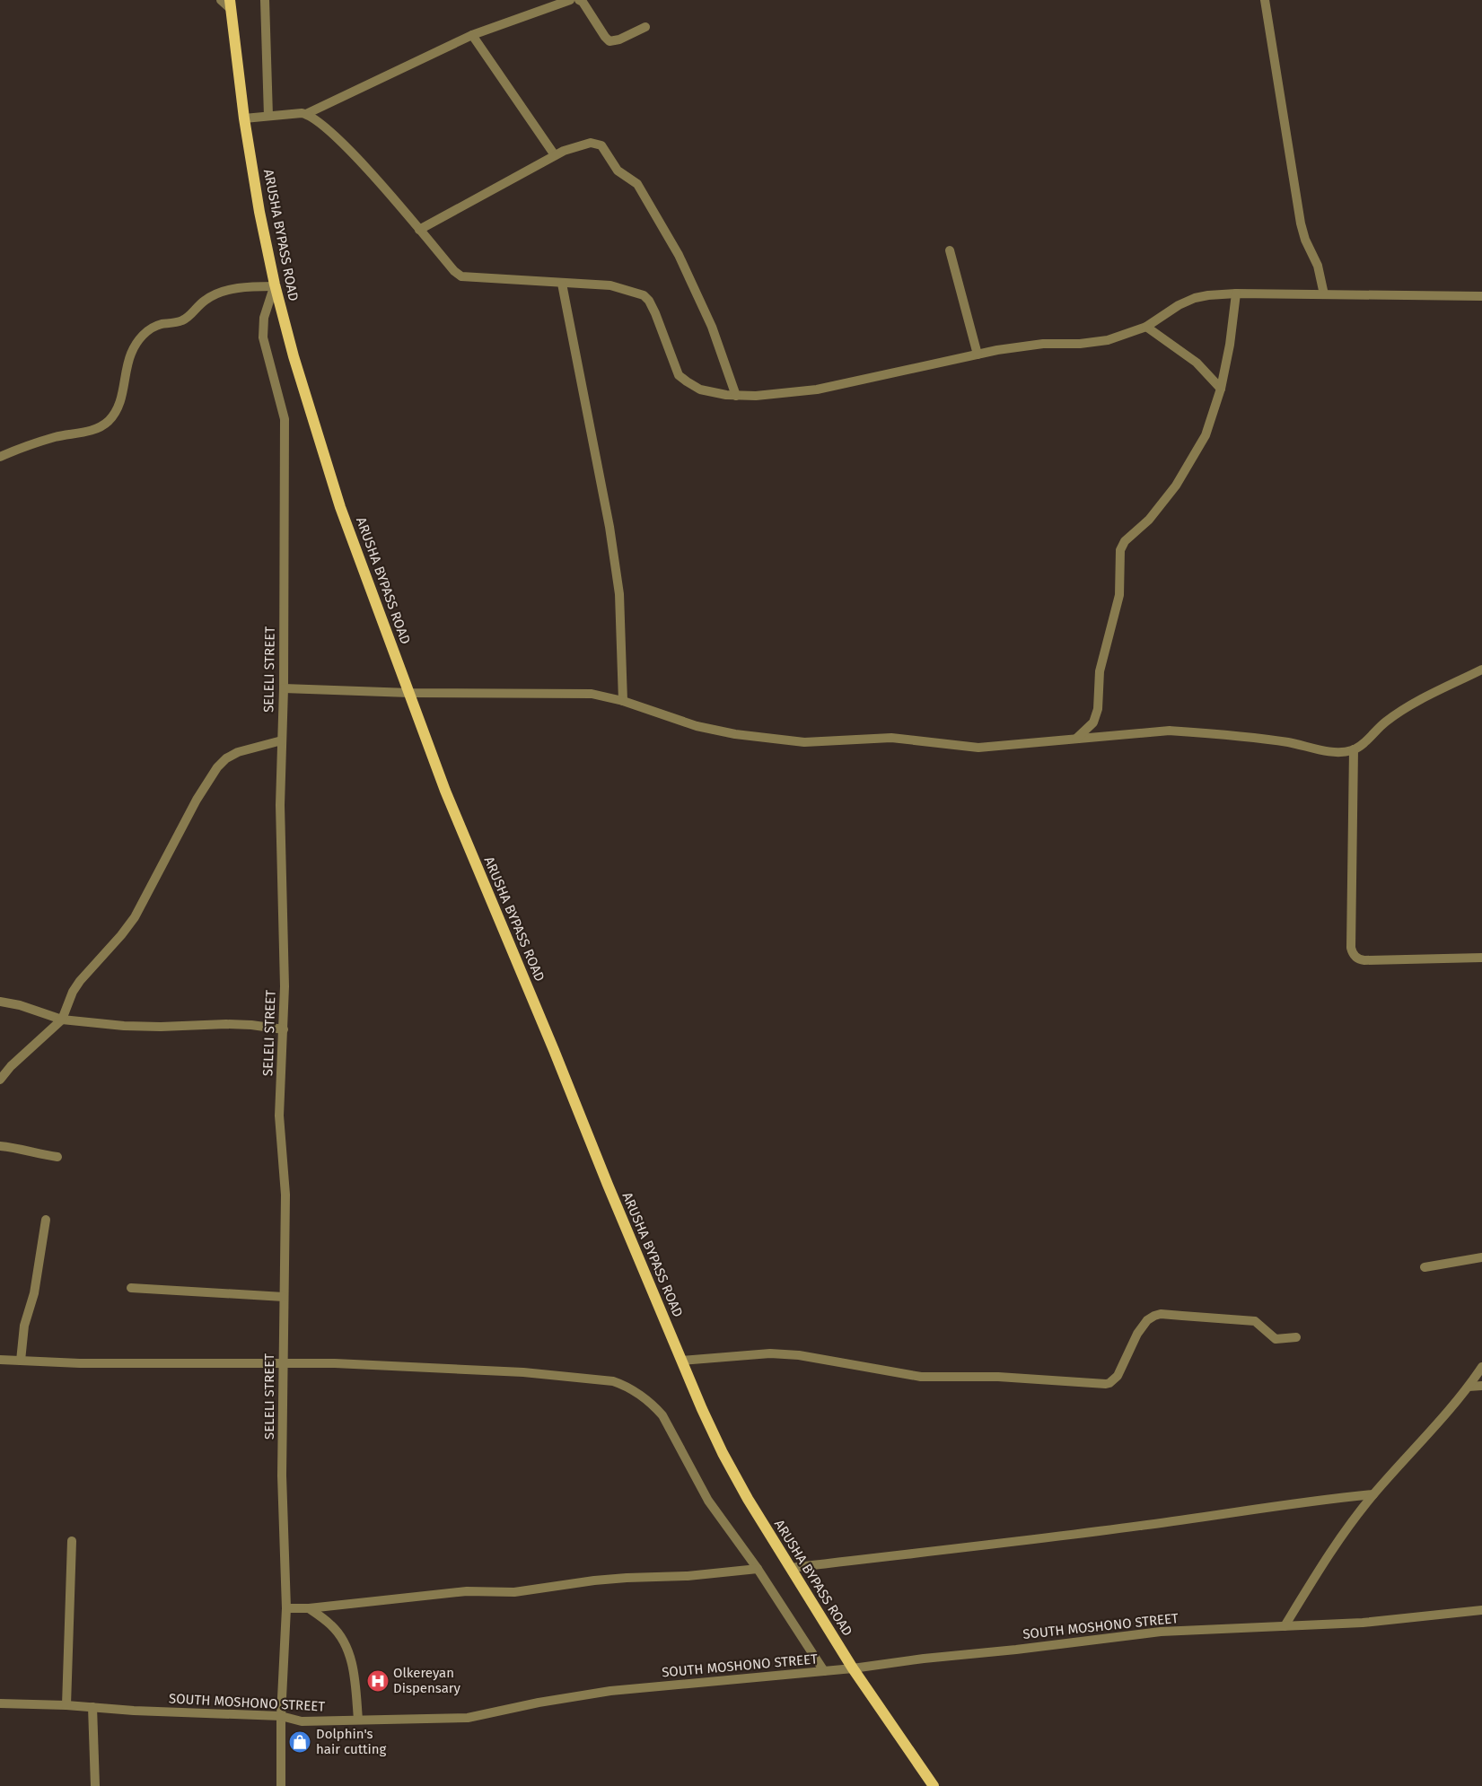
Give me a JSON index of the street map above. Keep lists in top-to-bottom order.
{
  "streets": {
    "main road": ["ARUSHA BYPASS ROAD"],
    "street": ["SELELI STREET", "SOUTH MOSHONO STREET"]
  },
  "crossings": [
    ["ARUSHA BYPASS ROAD", "SELELI STREET"],
    ["ARUSHA BYPASS ROAD", "SOUTH MOSHONO STREET"],
    ["SELELI STREET", "SOUTH MOSHONO STREET"]
  ],
  "places": {
    "hospital": ["Olkereyan Dispensary"],
    "shop": ["Dolphin's hair cutting"]
  }
}
